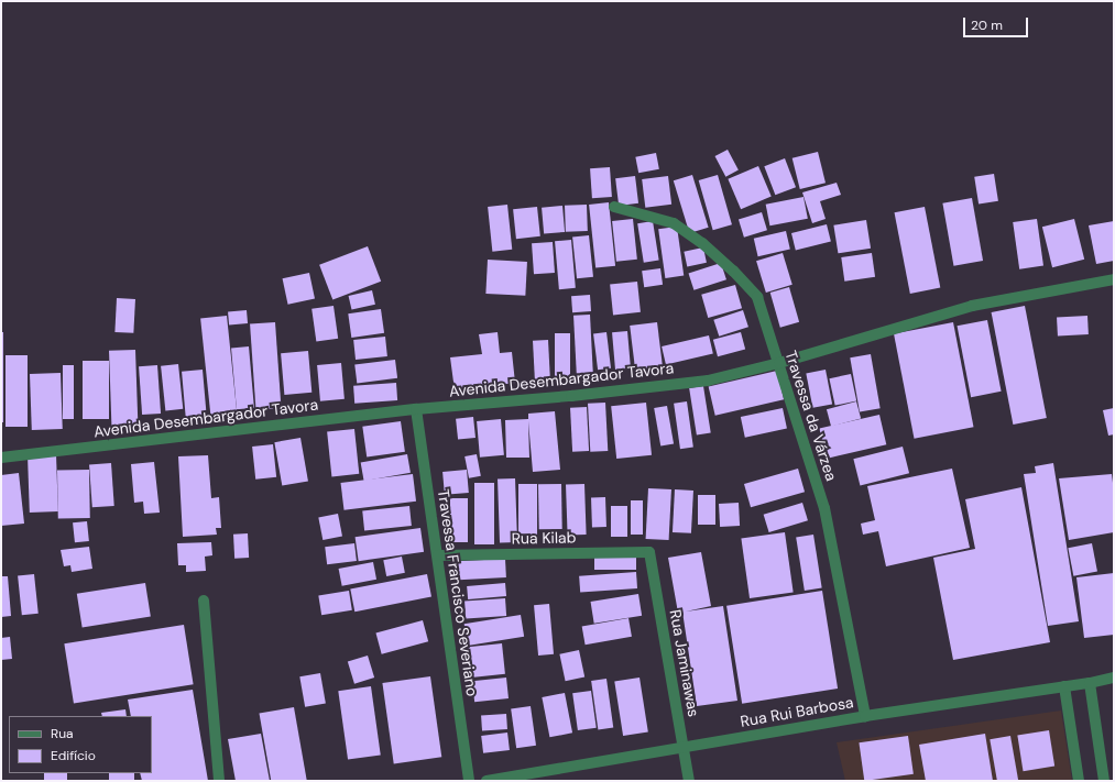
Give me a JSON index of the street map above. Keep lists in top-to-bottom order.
{
  "streets": {
    "street": [
      "Avenida Desembargador Tavora",
      "Travessa da Várzea",
      "Rua Kilab",
      "Travessa Francisco Severiano",
      "Rua Jaminawas",
      "Rua Rui Barbosa"
    ]
  },
  "crossings": [
    ["Avenida Desembargador Tavora", "Travessa da Várzea"],
    ["Avenida Desembargador Tavora", "Travessa Francisco Severiano"],
    ["Travessa da Várzea", "Rua Rui Barbosa"],
    ["Rua Kilab", "Travessa Francisco Severiano"],
    ["Rua Kilab", "Rua Jaminawas"],
    ["Rua Jaminawas", "Rua Rui Barbosa"]
  ],
  "legend": ["Rua", "Edifício"],
  "scale_bar": "20 m"
}
